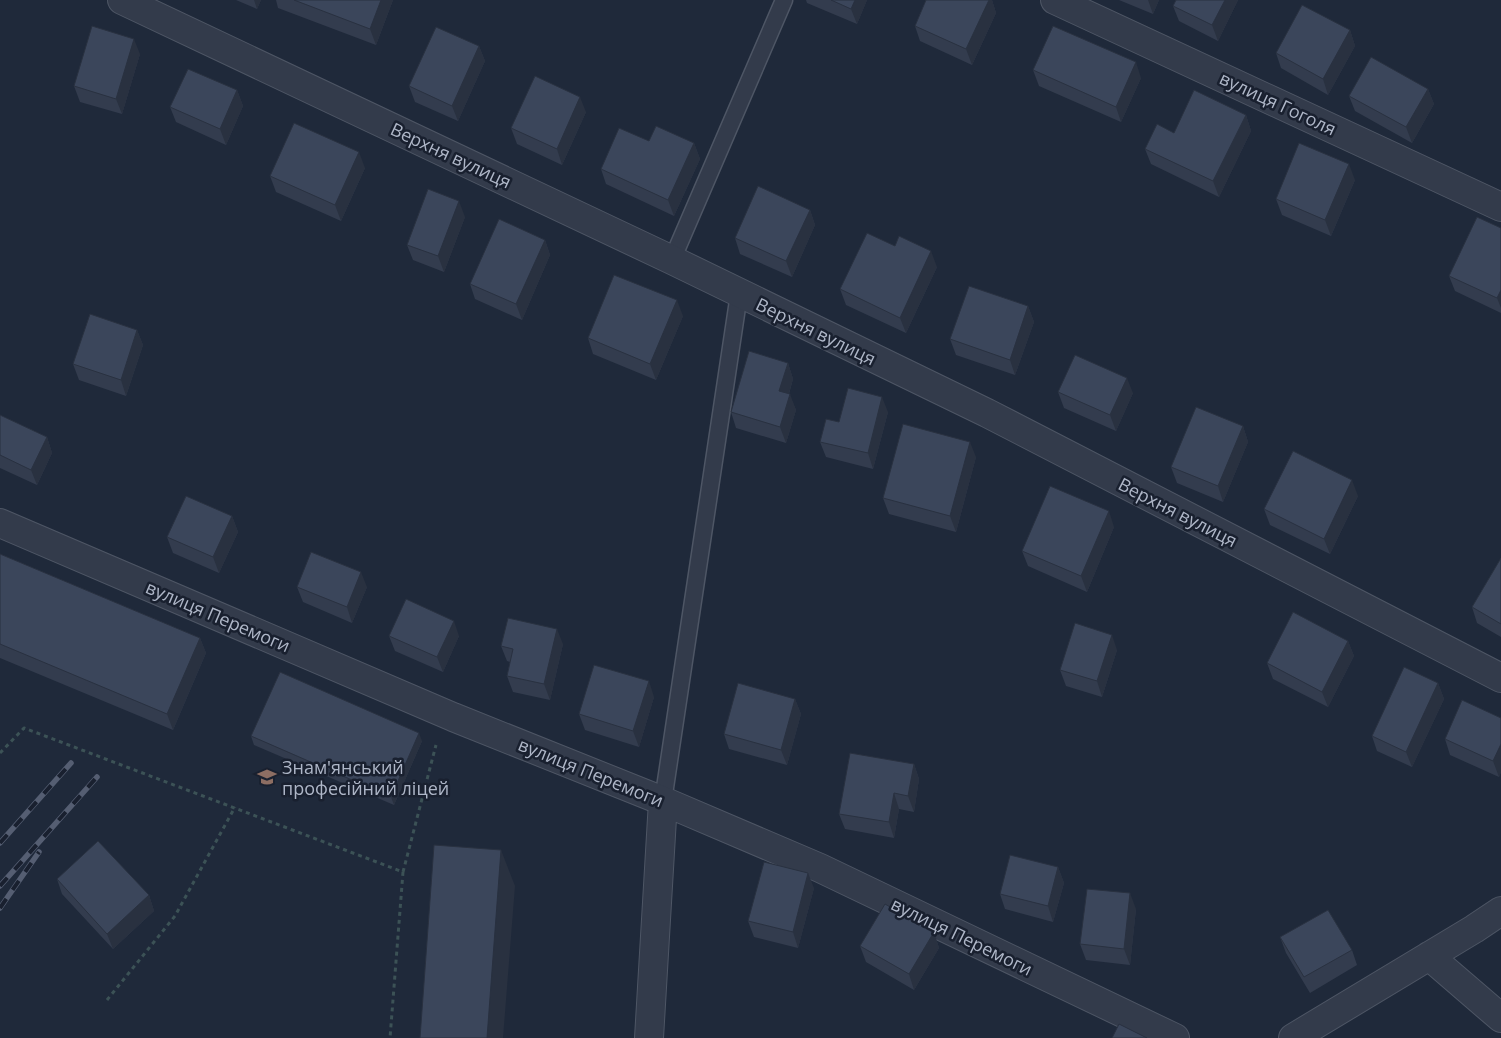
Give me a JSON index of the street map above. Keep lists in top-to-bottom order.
{
  "streets": {
    "street": ["вулиця Гоголя", "Верхня вулиця", "вулиця Перемоги"]
  },
  "places": {
    "school or university": ["Знам'янський професійний ліцей"]
  }
}
